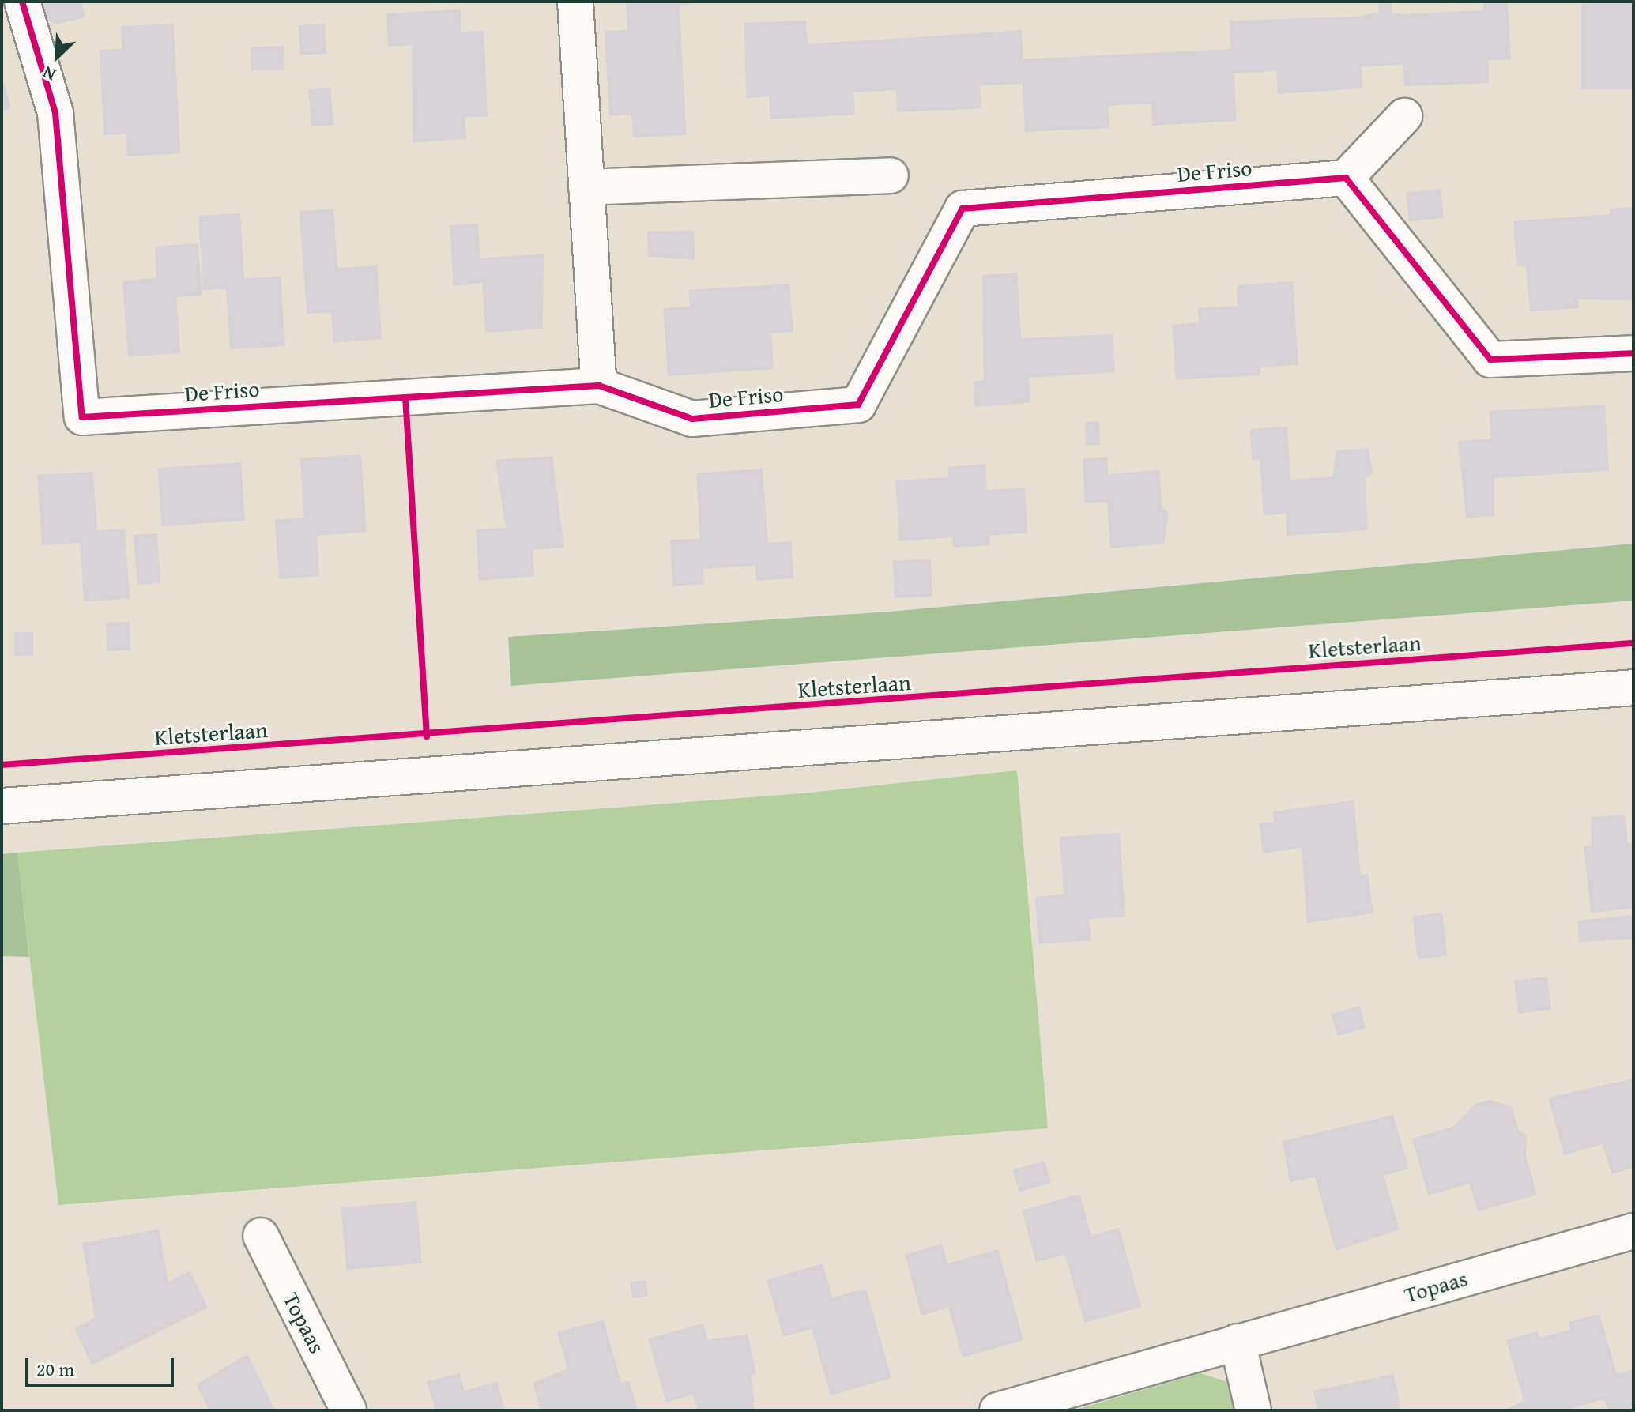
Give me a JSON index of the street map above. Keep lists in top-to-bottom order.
{
  "streets": {
    "street": ["De Friso", "Topaas"],
    "cycle path": ["Kletsterlaan"]
  },
  "scale_bar": "20 m",
  "north": "bottom left"
}
